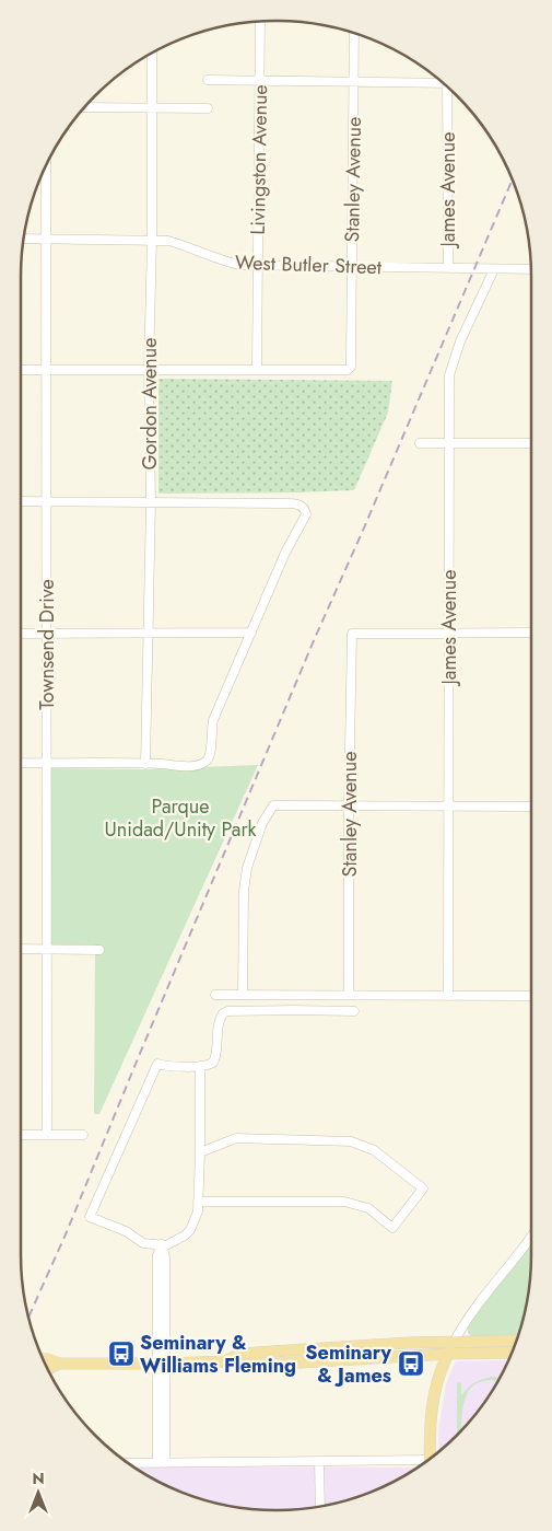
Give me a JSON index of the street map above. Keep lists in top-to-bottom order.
{
  "streets": {
    "street": [
      "Livingston Avenue",
      "Stanley Avenue",
      "James Avenue",
      "West Butler Street",
      "Gordon Avenue",
      "Townsend Drive"
    ]
  },
  "crossings": [
    ["Livingston Avenue", "Stanley Avenue"],
    ["Livingston Avenue", "West Butler Street"],
    ["Stanley Avenue", "James Avenue"],
    ["Stanley Avenue", "West Butler Street"],
    ["James Avenue", "West Butler Street"],
    ["West Butler Street", "Gordon Avenue"],
    ["West Butler Street", "Townsend Drive"]
  ],
  "parks": ["Parque Unidad/Unity Park"],
  "places": {
    "bus stop": ["Seminary & Williams Fleming", "Seminary & James"]
  },
  "north": "top"
}
